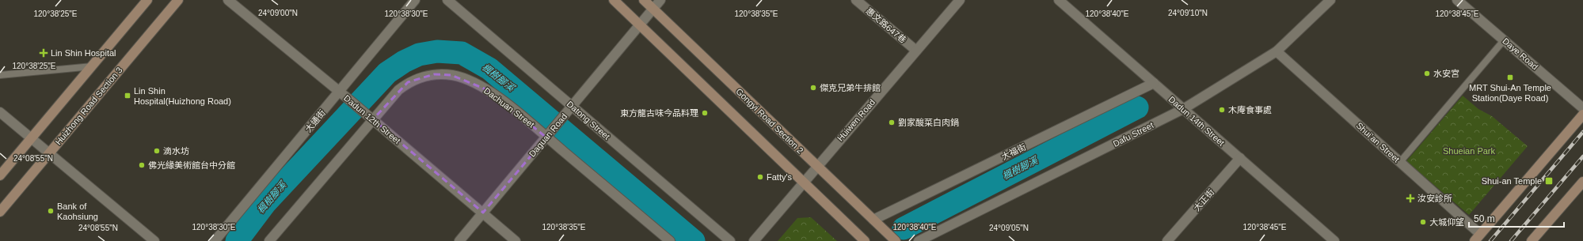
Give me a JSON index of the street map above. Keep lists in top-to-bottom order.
{
  "streets": {
    "main road": ["Huizhong Road Section 3", "Gongyi Road Section 2"],
    "street": [
      "惠文路647巷",
      "Daye Road",
      "Dachuan Street",
      "Dadun 12th Street",
      "Datong Street",
      "Huiwen Road",
      "大通街",
      "Dadun 14th Street",
      "Dafu Street",
      "Daguan Road",
      "Shui’an Street",
      "大福街",
      "大正街"
    ]
  },
  "crossings": [
    ["惠文路647巷", "Huiwen Road"],
    ["Dachuan Street", "Dadun 12th Street"],
    ["Dachuan Street", "Daguan Road"],
    ["Dadun 12th Street", "大通街"],
    ["Dadun 12th Street", "Daguan Road"],
    ["Datong Street", "Daguan Road"],
    ["Huiwen Road", "Gongyi Road Section 2"],
    ["Gongyi Road Section 2", "Daguan Road"],
    ["Gongyi Road Section 2", "大福街"],
    ["Dadun 14th Street", "Dafu Street"],
    ["Dadun 14th Street", "大福街"],
    ["Dadun 14th Street", "大正街"],
    ["Dafu Street", "Shui’an Street"]
  ],
  "water": ["楓樹腳溪"],
  "parks": ["Shueian Park"],
  "places": {
    "health": ["Lin Shin Hospital", "汝安診所"],
    "other": [
      "水安宮",
      "傑克兄弟牛排館",
      "木庵食事處",
      "東方龍古味今品料理",
      "劉家酸菜白肉鍋",
      "滴水坊",
      "佛光緣美術館台中分館",
      "Fatty's",
      "Bank of Kaohsiung",
      "大城仰望"
    ],
    "transit": ["MRT Shui-An Temple Station(Daye Road)", "Lin Shin Hospital(Huizhong Road)", "Shui-an Temple"]
  },
  "scale_bar": "50 m",
  "coordinates": [
    "24°09'00\"N",
    "24°09'10\"N",
    "120°38'25\"E",
    "120°38'30\"E",
    "120°38'35\"E",
    "120°38'40\"E",
    "120°38'45\"E",
    "24°08'55\"N",
    "24°09'05\"N"
  ]
}
